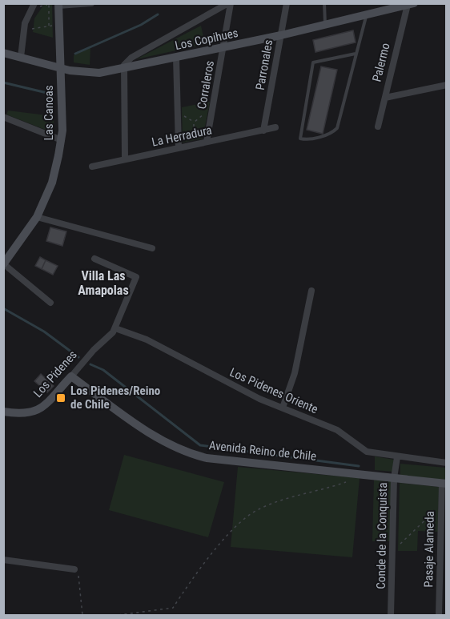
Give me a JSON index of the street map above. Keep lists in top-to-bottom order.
{
  "streets": {
    "street": [
      "Los Copihues",
      "Palermo",
      "Parronales",
      "Corraleros",
      "Las Canoas",
      "La Herradura",
      "Los Pidenes",
      "Los Pidenes Oriente",
      "Avenida Reino de Chile",
      "Conde de la Conquista",
      "Pasaje Alameda"
    ]
  },
  "crossings": [
    ["Los Copihues", "Palermo"],
    ["Los Copihues", "Parronales"],
    ["Los Copihues", "Corraleros"],
    ["Los Copihues", "Las Canoas"],
    ["Parronales", "La Herradura"],
    ["Corraleros", "La Herradura"],
    ["Los Pidenes", "Los Pidenes Oriente"],
    ["Los Pidenes", "Avenida Reino de Chile"],
    ["Los Pidenes Oriente", "Conde de la Conquista"],
    ["Avenida Reino de Chile", "Conde de la Conquista"],
    ["Avenida Reino de Chile", "Pasaje Alameda"]
  ],
  "districts": ["Villa Las Amapolas"],
  "places": {
    "transit": ["Los Pidenes/Reino de Chile"]
  }
}
